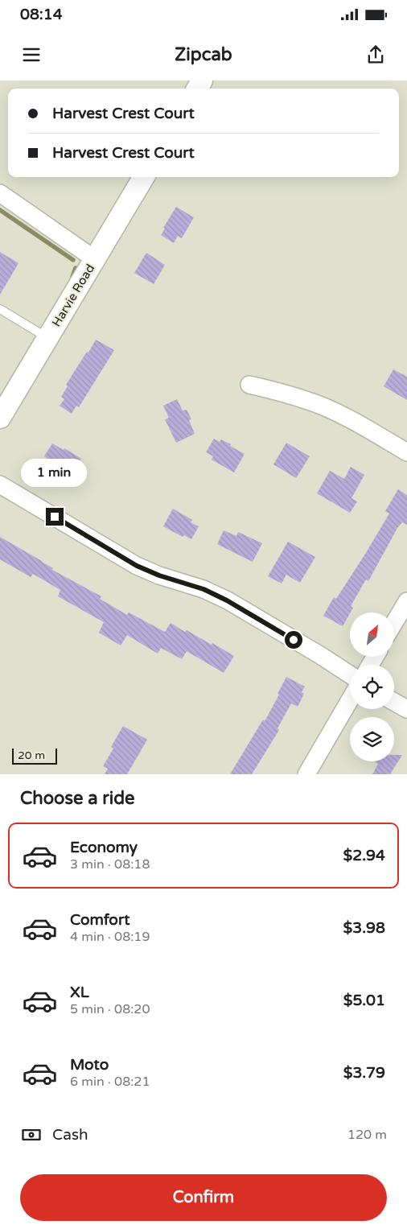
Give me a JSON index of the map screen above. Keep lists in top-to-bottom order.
{
  "streets": {
    "street": ["Harvie Road"]
  },
  "scale_bar": "20 m",
  "north": "top right",
  "page": {
    "status": "08:14",
    "header": "Zipcab",
    "banner": ["Harvest Crest Court", "Harvest Crest Court"],
    "bubble": "1 min",
    "scale": "20 m",
    "heading": "Choose a ride",
    "list": [
      {
        "name": "Economy",
        "note": "3 min · 08:18",
        "value": "$2.94"
      },
      {
        "name": "Comfort",
        "note": "4 min · 08:19",
        "value": "$3.98"
      },
      {
        "name": "XL",
        "note": "5 min · 08:20",
        "value": "$5.01"
      },
      {
        "name": "Moto",
        "note": "6 min · 08:21",
        "value": "$3.79"
      }
    ],
    "pay": ["Cash", "120 m"],
    "buttons": "Confirm"
  }
}
